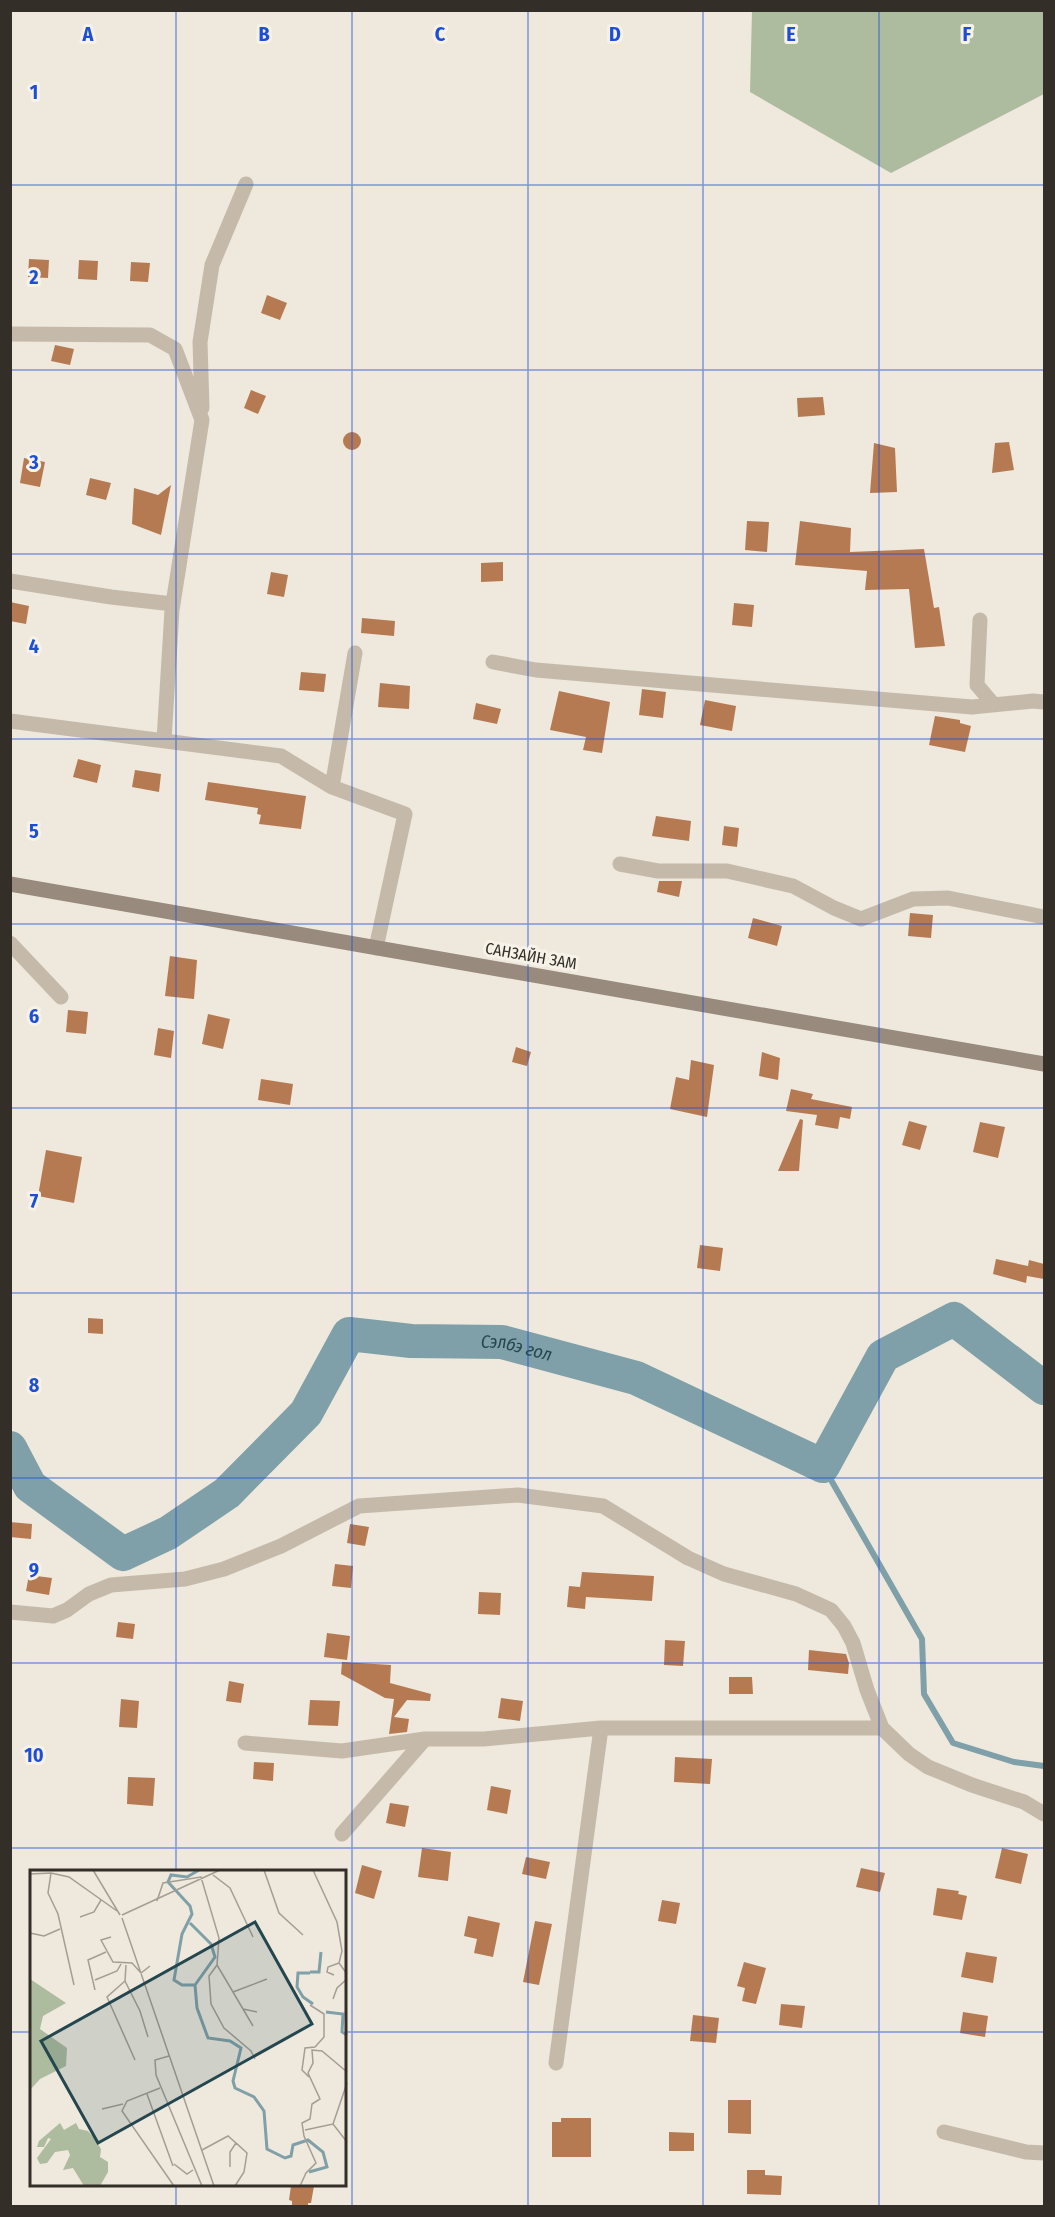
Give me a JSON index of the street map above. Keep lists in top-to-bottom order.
{
  "streets": {
    "main road": ["САНЗАЙН ЗАМ"]
  },
  "water": ["Сэлбэ гол"],
  "grid": {
    "columns": [
      "A",
      "B",
      "C",
      "D",
      "E",
      "F"
    ],
    "rows": [
      "1",
      "2",
      "3",
      "4",
      "5",
      "6",
      "7",
      "8",
      "9",
      "10"
    ]
  }
}
